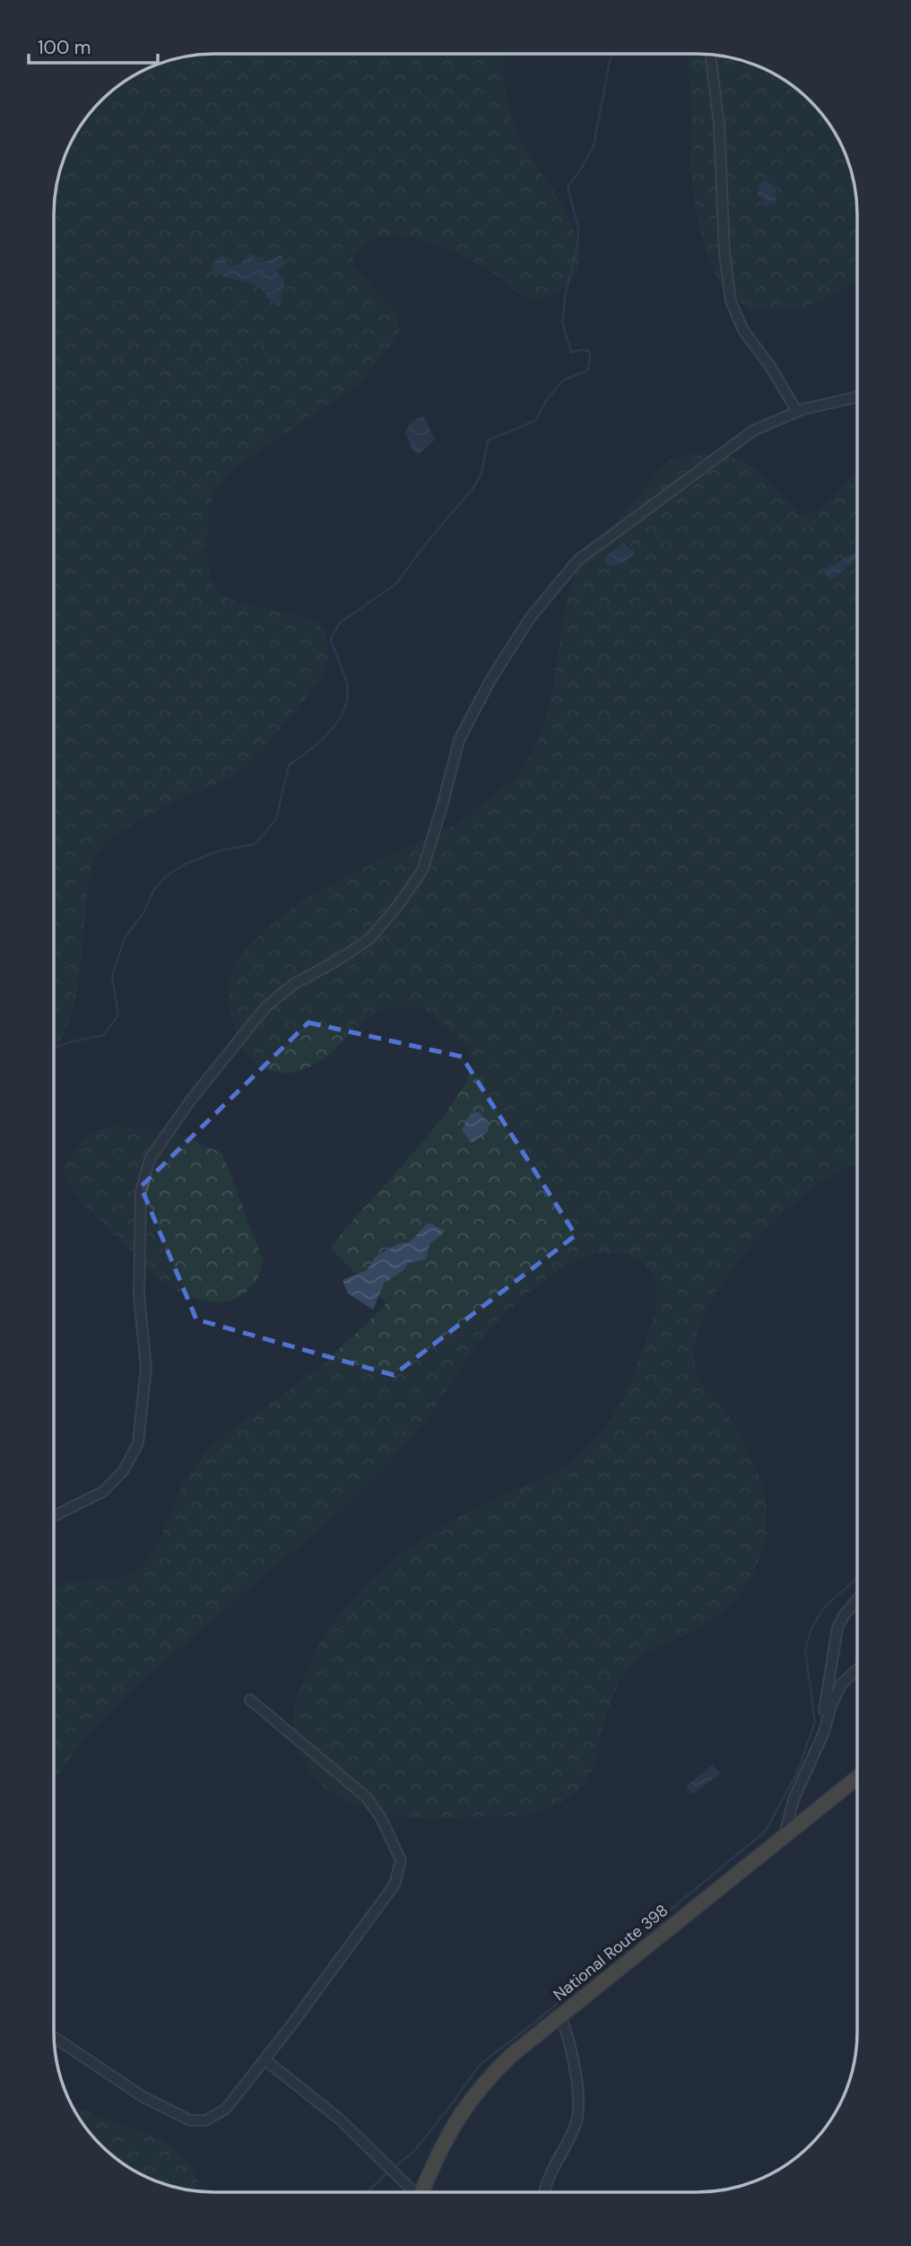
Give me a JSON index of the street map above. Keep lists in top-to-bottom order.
{
  "streets": {
    "highway": ["National Route 398"]
  },
  "scale_bar": "100 m"
}
